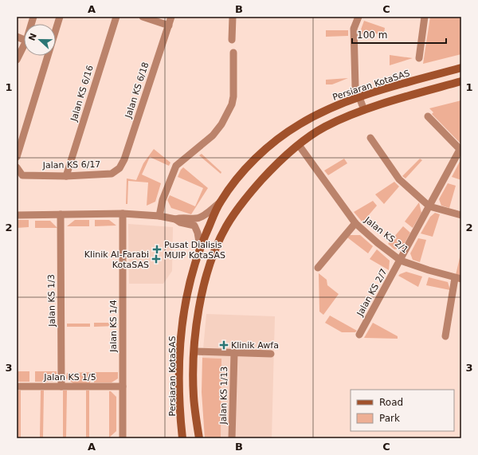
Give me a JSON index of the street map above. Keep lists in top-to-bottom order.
{
  "streets": {
    "main road": ["Persiaran KotaSAS"],
    "street": [
      "Jalan KS 6/18",
      "Jalan KS 6/16",
      "Jalan KS 6/17",
      "Jalan KS 2/1",
      "Jalan KS 2/7",
      "Jalan KS 1/3",
      "Jalan KS 1/4",
      "Jalan KS 1/5",
      "Jalan KS 1/13"
    ]
  },
  "crossings": [
    ["Jalan KS 6/18", "Jalan KS 6/17"],
    ["Jalan KS 6/16", "Jalan KS 6/17"],
    ["Jalan KS 2/1", "Jalan KS 2/7"],
    ["Jalan KS 1/3", "Jalan KS 1/5"],
    ["Jalan KS 1/4", "Jalan KS 1/5"]
  ],
  "places": {
    "health": ["Pusat Dialisis MUIP KotaSAS", "Klinik Al-Farabi KotaSAS", "Klinik Awfa"]
  },
  "legend": ["Road", "Park"],
  "scale_bar": "100 m",
  "north": "left",
  "grid": {
    "columns": ["A", "B", "C"],
    "rows": ["1", "2", "3"]
  }
}
